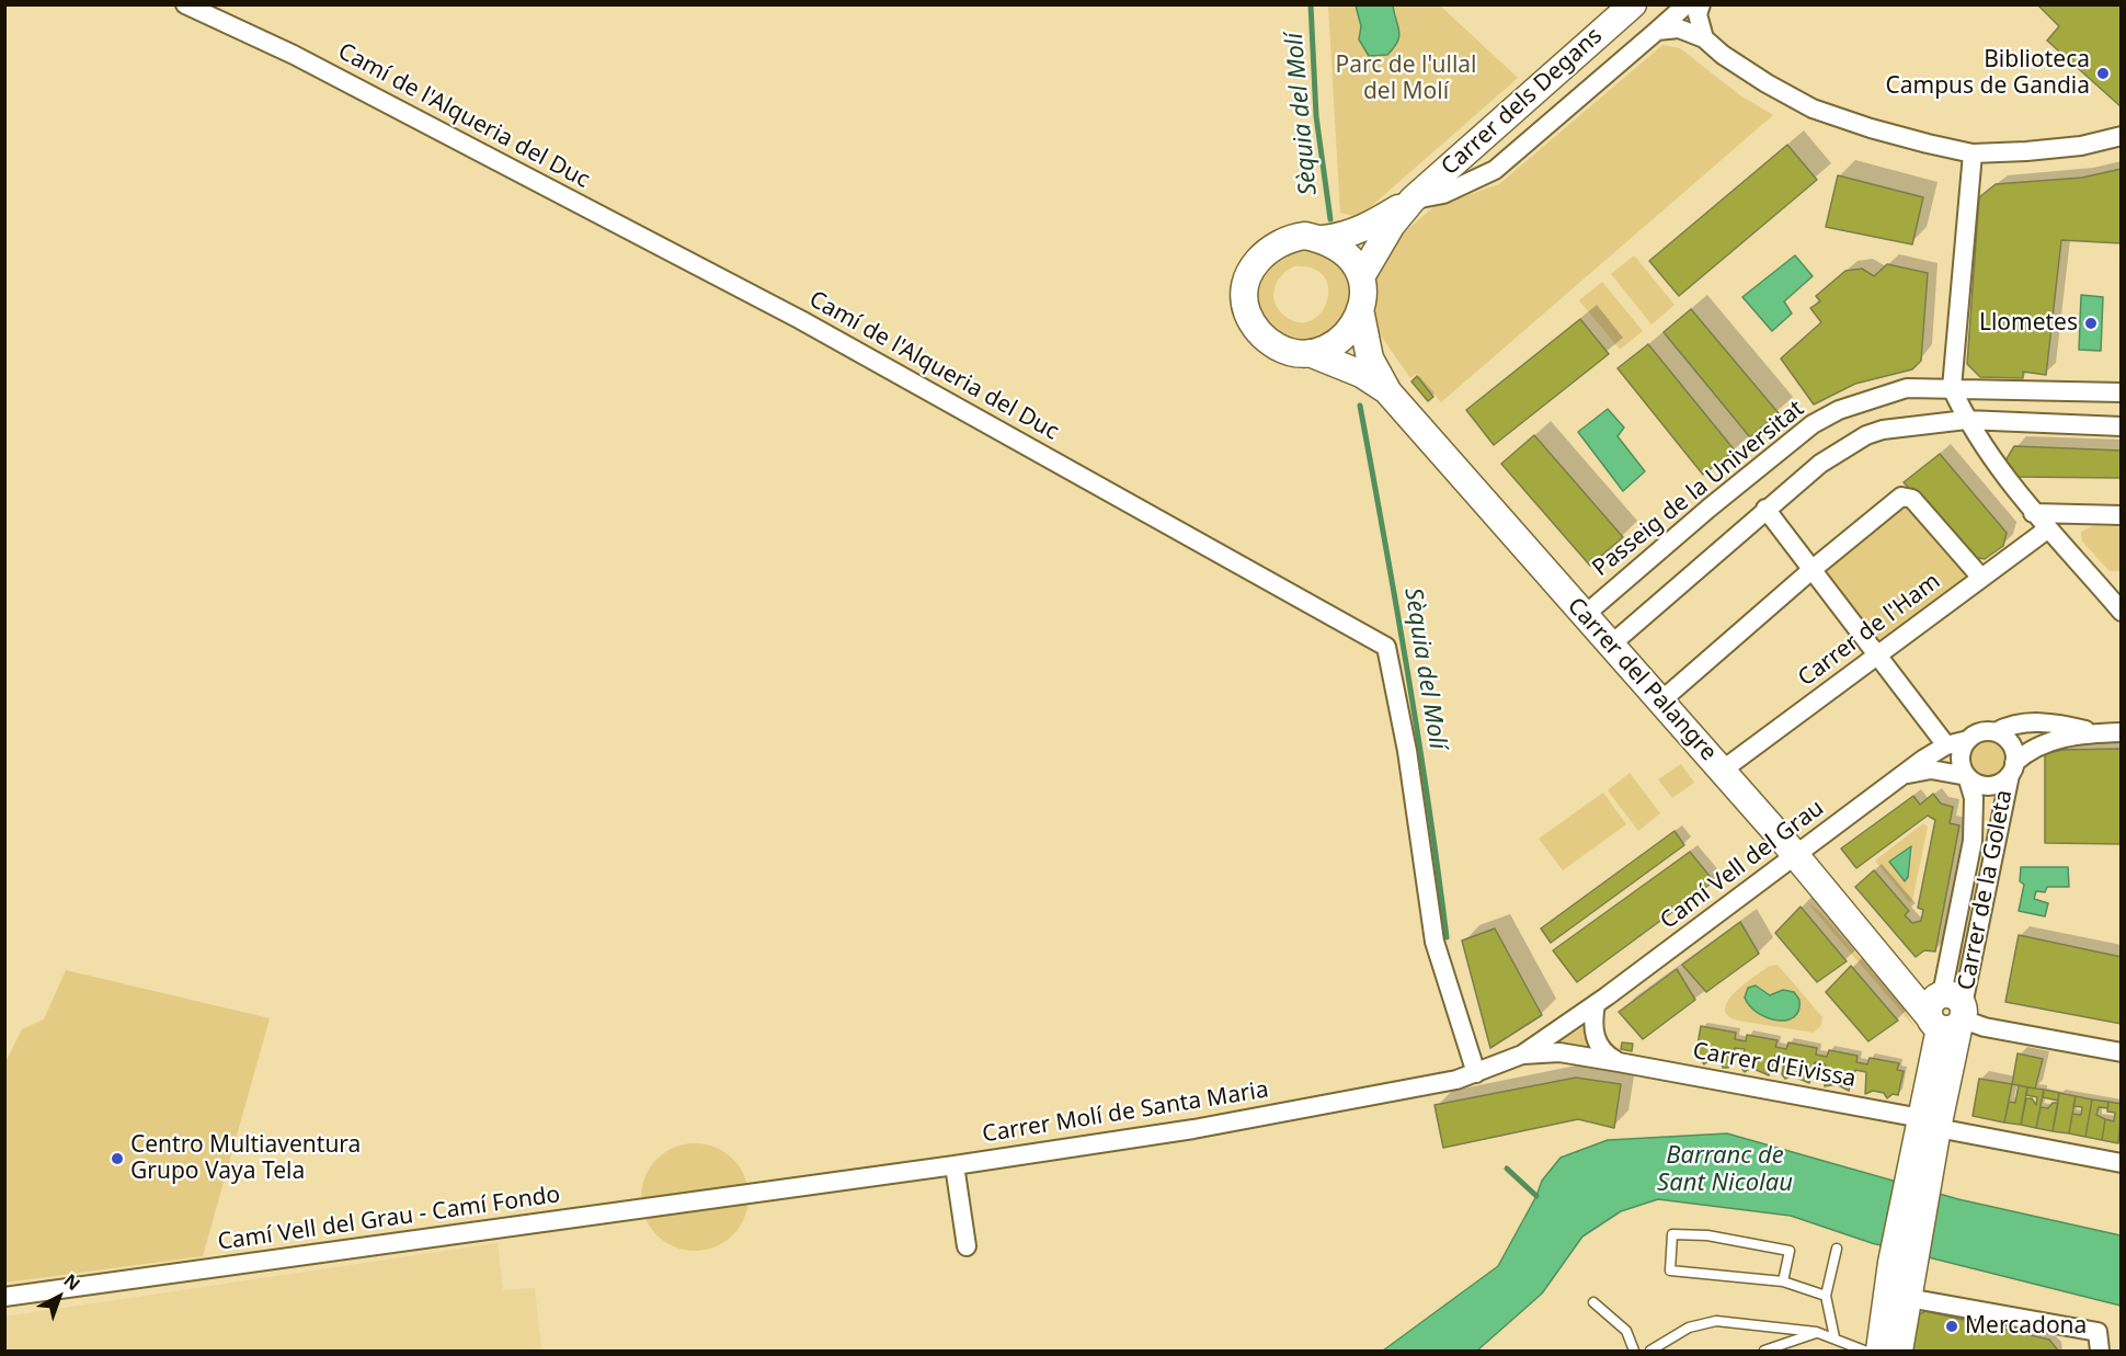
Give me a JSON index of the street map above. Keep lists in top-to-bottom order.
{
  "streets": {
    "street": [
      "Carrer dels Degans",
      "Camí de l'Alqueria del Duc",
      "Passeig de la Universitat",
      "Carrer de l'Ham",
      "Carrer del Palangre",
      "Camí Vell del Grau",
      "Carrer de la Goleta",
      "Carrer d'Eivissa",
      "Carrer Molí de Santa Maria",
      "Camí Vell del Grau - Camí Fondo"
    ]
  },
  "crossings": [
    ["Carrer dels Degans", "Carrer del Palangre"],
    ["Camí de l'Alqueria del Duc", "Carrer d'Eivissa"],
    ["Camí de l'Alqueria del Duc", "Carrer Molí de Santa Maria"],
    ["Passeig de la Universitat", "Carrer del Palangre"],
    ["Carrer de l'Ham", "Carrer del Palangre"],
    ["Carrer del Palangre", "Camí Vell del Grau"],
    ["Carrer del Palangre", "Carrer de la Goleta"],
    ["Camí Vell del Grau", "Carrer de la Goleta"],
    ["Camí Vell del Grau", "Carrer d'Eivissa"],
    ["Carrer de la Goleta", "Carrer d'Eivissa"],
    ["Carrer d'Eivissa", "Carrer Molí de Santa Maria"],
    ["Carrer Molí de Santa Maria", "Camí Vell del Grau - Camí Fondo"]
  ],
  "water": ["Sèquia del Molí", "Barranc de Sant Nicolau"],
  "parks": ["Parc de l'ullal del Molí"],
  "places": [
    "Biblioteca Campus de Gandia",
    "Llometes",
    "Centro Multiaventura Grupo Vaya Tela",
    "Mercadona"
  ],
  "north": "top right"
}
